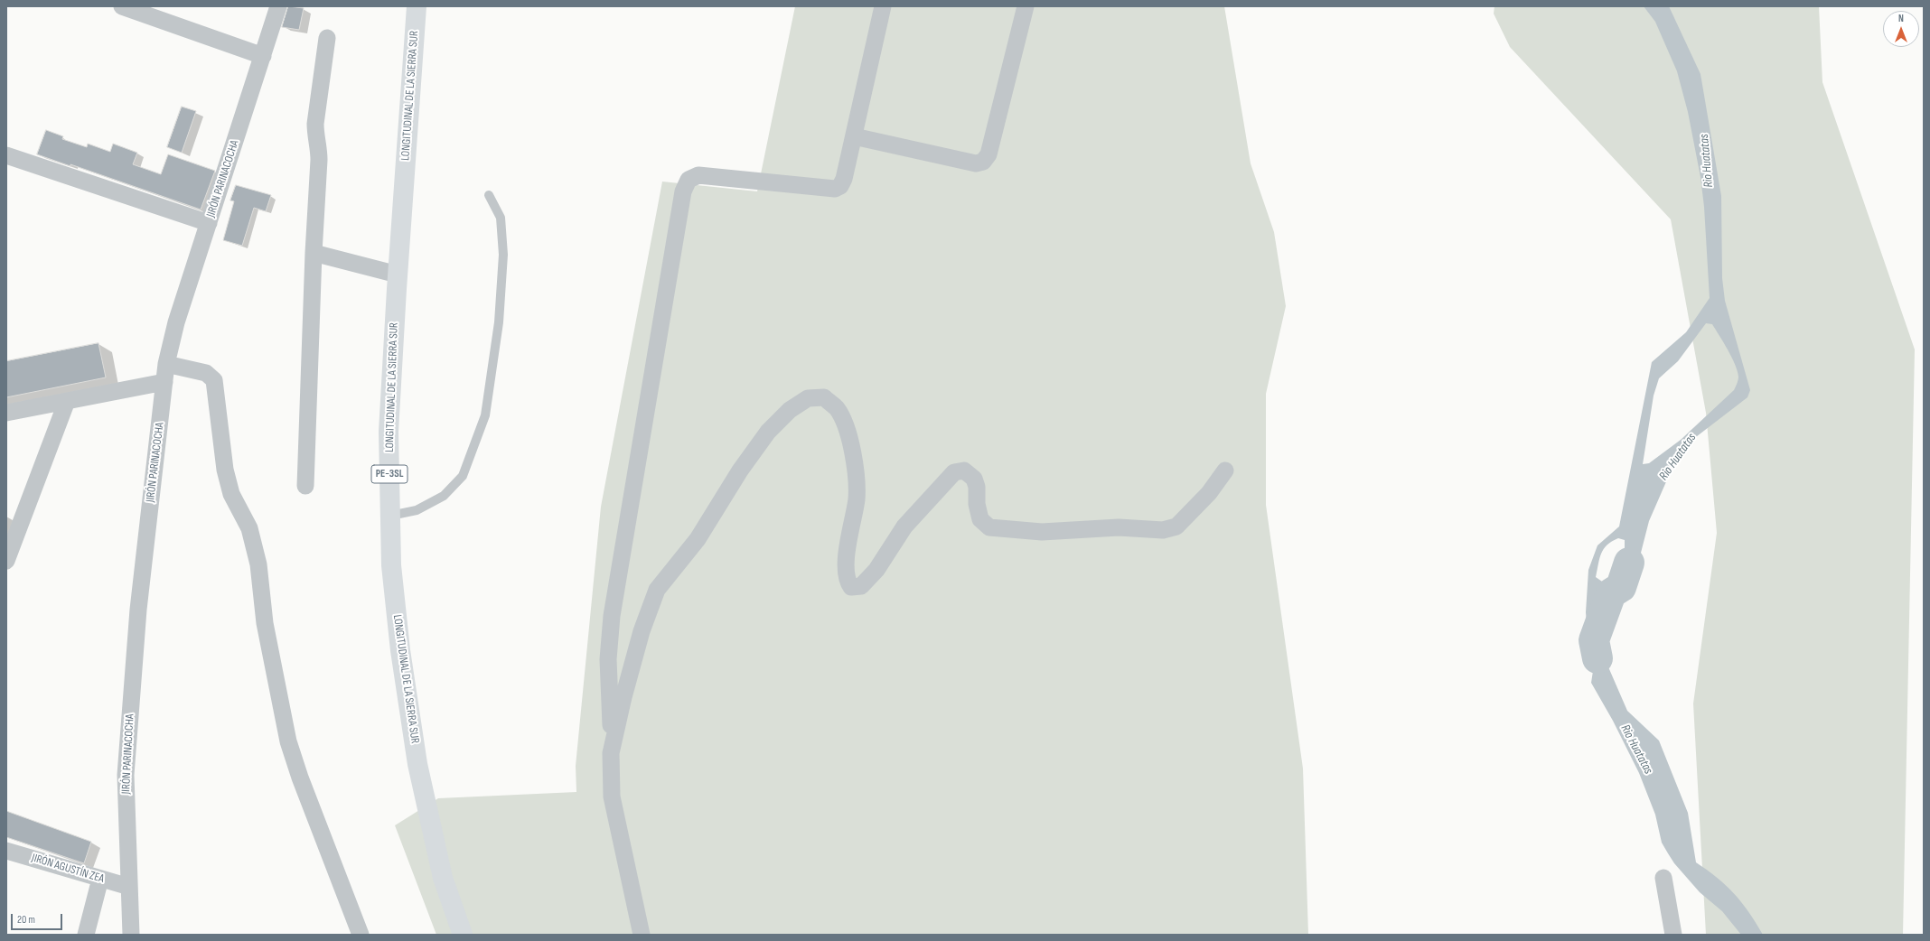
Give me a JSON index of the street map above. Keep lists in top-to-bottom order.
{
  "streets": {
    "main road": ["LONGITUDINAL DE LA SIERRA SUR", "PE-3SL"],
    "street": ["JIRÓN PARINACOCHA", "JIRÓN AGUSTÍN ZEA"]
  },
  "crossings": [
    ["JIRÓN PARINACOCHA", "JIRÓN AGUSTÍN ZEA"]
  ],
  "water": ["Rio Huatatas"],
  "scale_bar": "20 m",
  "north": "top"
}
